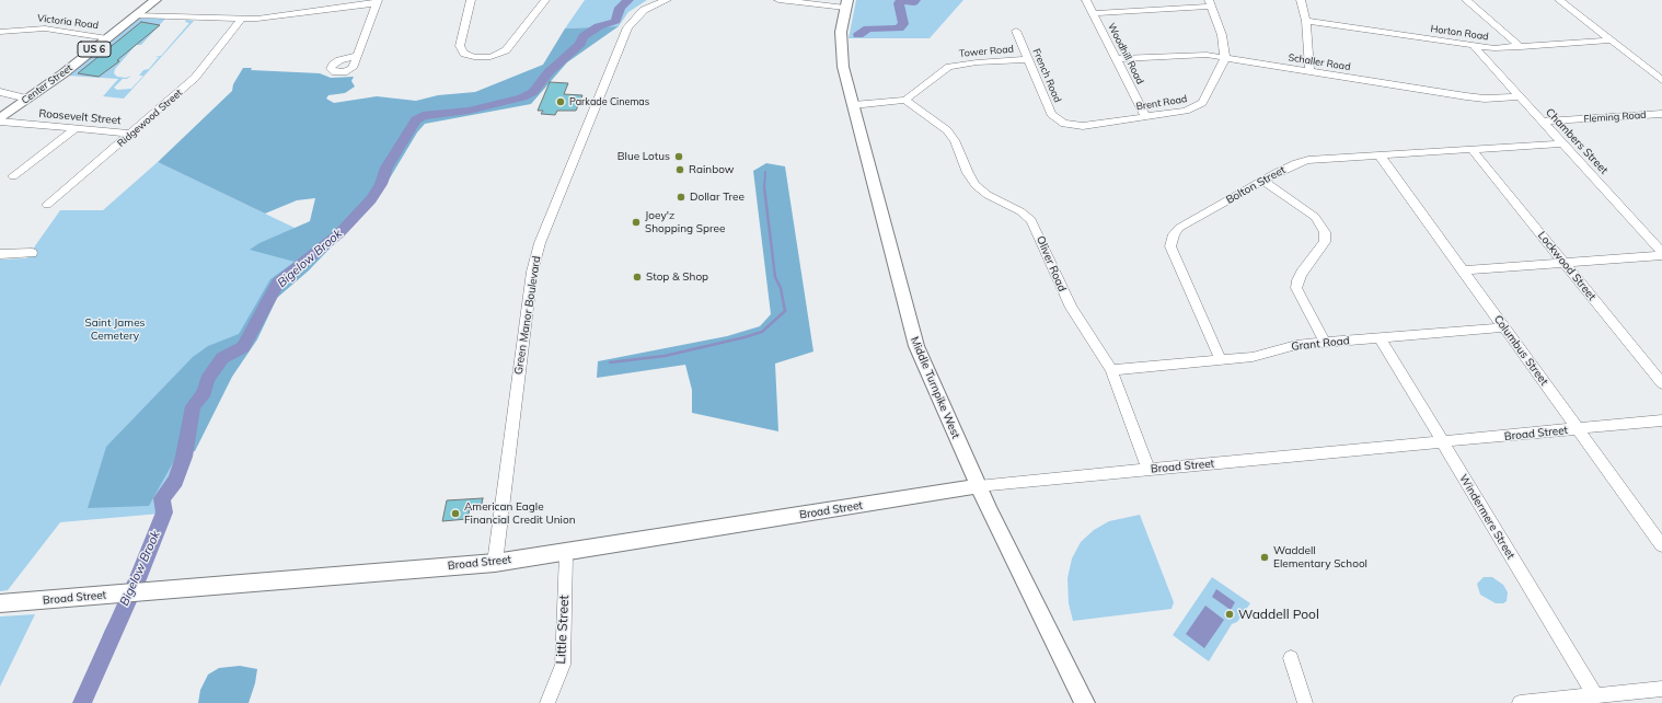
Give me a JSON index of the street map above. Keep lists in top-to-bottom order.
{
  "streets": {
    "main road": [
      "US 6",
      "Center Street",
      "Middle Turnpike West",
      "Broad Street"
    ],
    "street": [
      "Victoria Road",
      "Horton Road",
      "Tower Road",
      "Woodhill Road",
      "Schaller Road",
      "French Road",
      "Brent Road",
      "Roosevelt Street",
      "Fleming Road",
      "Ridgewood Street",
      "Chambers Street",
      "Bolton Street",
      "Oliver Road",
      "Lockwood Street",
      "Green Manor Boulevard",
      "Grant Road",
      "Columbus Street",
      "Windermere Street",
      "Little Street"
    ]
  },
  "crossings": [
    ["Victoria Road", "Center Street"],
    ["Horton Road", "Chambers Street"],
    ["Tower Road", "French Road"],
    ["Tower Road", "Oliver Road"],
    ["Woodhill Road", "Schaller Road"],
    ["Woodhill Road", "Brent Road"],
    ["Schaller Road", "Brent Road"],
    ["Schaller Road", "Chambers Street"],
    ["French Road", "Brent Road"],
    ["Roosevelt Street", "Ridgewood Street"],
    ["Fleming Road", "Chambers Street"],
    ["Chambers Street", "Bolton Street"],
    ["Bolton Street", "Lockwood Street"],
    ["Bolton Street", "Grant Road"],
    ["Bolton Street", "Columbus Street"],
    ["Oliver Road", "Grant Road"],
    ["Oliver Road", "Broad Street"],
    ["Green Manor Boulevard", "Broad Street"],
    ["Grant Road", "Columbus Street"],
    ["Grant Road", "Windermere Street"],
    ["Columbus Street", "Broad Street"],
    ["Middle Turnpike West", "Broad Street"],
    ["Broad Street", "Windermere Street"],
    ["Broad Street", "Little Street"]
  ],
  "water": ["Bigelow Brook"],
  "parks": ["Saint James Cemetery"],
  "places": [
    "Parkade Cinemas",
    "Blue Lotus",
    "Rainbow",
    "Dollar Tree",
    "Joey'z Shopping Spree",
    "Stop & Shop",
    "American Eagle Financial Credit Union",
    "Waddell Elementary School",
    "Waddell Pool"
  ]
}
